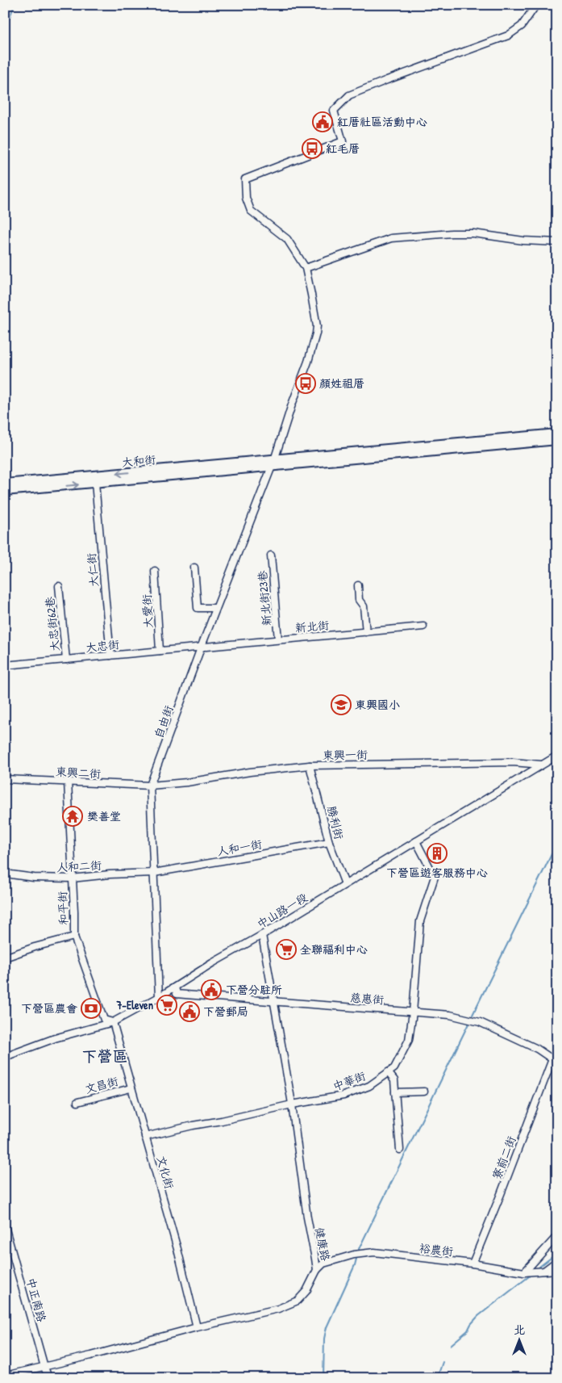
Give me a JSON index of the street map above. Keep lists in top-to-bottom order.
{
  "streets": {
    "main road": ["大和街"],
    "street": [
      "大仁街",
      "新北街23巷",
      "大愛街",
      "大忠街62巷",
      "新北街",
      "大忠街",
      "自由街",
      "東興一街",
      "東興二街",
      "勝利街",
      "人和一街",
      "人和二街",
      "和平街",
      "中山路一段",
      "慈惠街",
      "中華街",
      "文昌街",
      "寮前二街",
      "文化街",
      "健康路",
      "裕農街",
      "中正南路"
    ]
  },
  "crossings": [
    ["大和街", "大仁街"],
    ["大和街", "自由街"],
    ["大仁街", "大忠街"],
    ["新北街23巷", "新北街"],
    ["大愛街", "大忠街"],
    ["大忠街62巷", "大忠街"],
    ["新北街", "大忠街"],
    ["新北街", "自由街"],
    ["大忠街", "自由街"],
    ["自由街", "東興一街"],
    ["自由街", "東興二街"],
    ["自由街", "人和一街"],
    ["自由街", "人和二街"],
    ["自由街", "中山路一段"],
    ["東興一街", "東興二街"],
    ["東興一街", "勝利街"],
    ["東興一街", "中山路一段"],
    ["東興二街", "和平街"],
    ["勝利街", "人和一街"],
    ["勝利街", "中山路一段"],
    ["人和一街", "人和二街"],
    ["人和二街", "和平街"],
    ["和平街", "中山路一段"],
    ["和平街", "文化街"],
    ["中山路一段", "慈惠街"],
    ["中山路一段", "中華街"],
    ["中山路一段", "文化街"],
    ["中山路一段", "健康路"],
    ["慈惠街", "中華街"],
    ["慈惠街", "寮前二街"],
    ["慈惠街", "健康路"],
    ["中華街", "文化街"],
    ["中華街", "健康路"],
    ["文昌街", "文化街"],
    ["寮前二街", "裕農街"],
    ["文化街", "健康路"],
    ["健康路", "裕農街"],
    ["健康路", "中正南路"]
  ],
  "districts": ["下營區"],
  "places": {
    "public building": ["紅厝社區活動中心", "下營分駐所", "下營郵局"],
    "bus stop": ["紅毛厝", "顏姓祖厝"],
    "school or university": ["東興國小"],
    "temple": ["樊善堂"],
    "building": ["下營區遊客服務中心"],
    "supermarket": ["全聯福利中心", "7-Eleven"],
    "bank": ["下營區農會"]
  },
  "north": "top"
}
